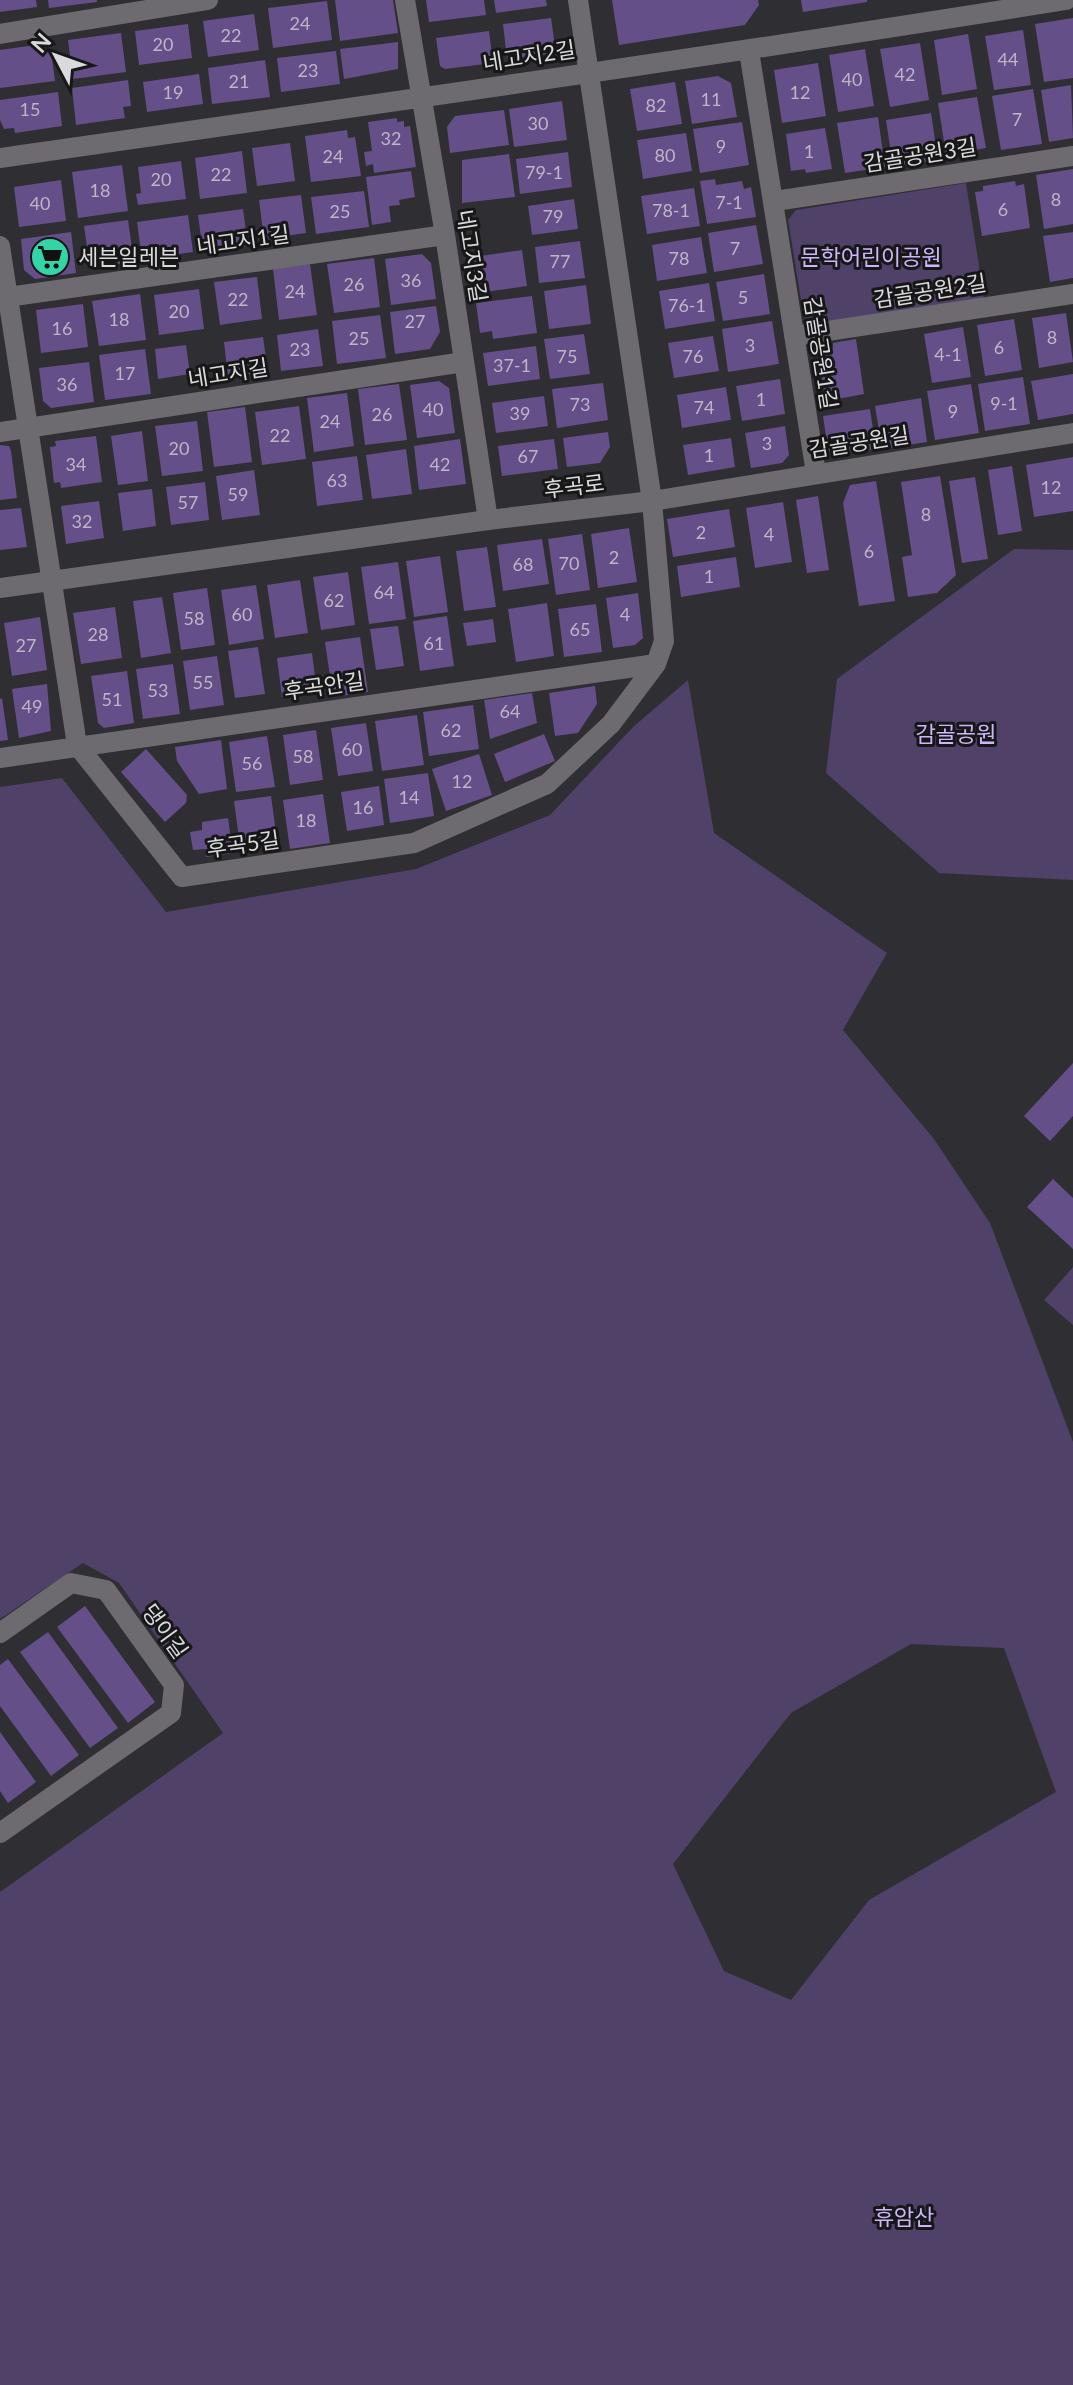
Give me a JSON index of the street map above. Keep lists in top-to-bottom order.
{
  "streets": {
    "street": [
      "네고지2길",
      "감골공원3길",
      "네고지1길",
      "네고지3길",
      "감골공원2길",
      "감골공원1길",
      "네고지길",
      "감골공원길",
      "후곡로",
      "후곡안길",
      "후곡5길",
      "댕이길"
    ]
  },
  "crossings": [
    ["네고지2길", "네고지3길"],
    ["네고지2길", "감골공원1길"],
    ["감골공원3길", "감골공원1길"],
    ["네고지1길", "네고지3길"],
    ["네고지1길", "후곡5길"],
    ["네고지3길", "네고지길"],
    ["네고지3길", "후곡로"],
    ["감골공원2길", "감골공원1길"],
    ["감골공원1길", "감골공원길"],
    ["네고지길", "후곡5길"],
    ["감골공원길", "후곡로"],
    ["감골공원길", "후곡5길"],
    ["후곡로", "후곡5길"],
    ["후곡안길", "후곡5길"]
  ],
  "parks": ["문학어린이공원", "감골공원", "휴암산"],
  "places": {
    "supermarket": ["세븐일레븐"]
  },
  "house_numbers": [
    "24",
    "22",
    "20",
    "44",
    "23",
    "42",
    "40",
    "21",
    "19",
    "12",
    "11",
    "82",
    "15",
    "7",
    "30",
    "32",
    "9",
    "1",
    "80",
    "24",
    "79-1",
    "22",
    "20",
    "18",
    "8",
    "7-1",
    "40",
    "6",
    "78-1",
    "25",
    "79",
    "7",
    "78",
    "77",
    "36",
    "26",
    "24",
    "5",
    "22",
    "76-1",
    "20",
    "18",
    "27",
    "16",
    "8",
    "25",
    "3",
    "6",
    "23",
    "4-1",
    "75",
    "76",
    "37-1",
    "17",
    "36",
    "1",
    "9-1",
    "73",
    "74",
    "40",
    "9",
    "39",
    "26",
    "24",
    "22",
    "3",
    "20",
    "1",
    "67",
    "34",
    "42",
    "63",
    "12",
    "59",
    "57",
    "8",
    "32",
    "2",
    "4",
    "6",
    "2",
    "70",
    "68",
    "1",
    "64",
    "62",
    "60",
    "4",
    "58",
    "65",
    "28",
    "61",
    "27",
    "55",
    "53",
    "51",
    "49",
    "64",
    "62",
    "60",
    "58",
    "56",
    "12",
    "14",
    "16",
    "18"
  ],
  "north": "top left"
}
